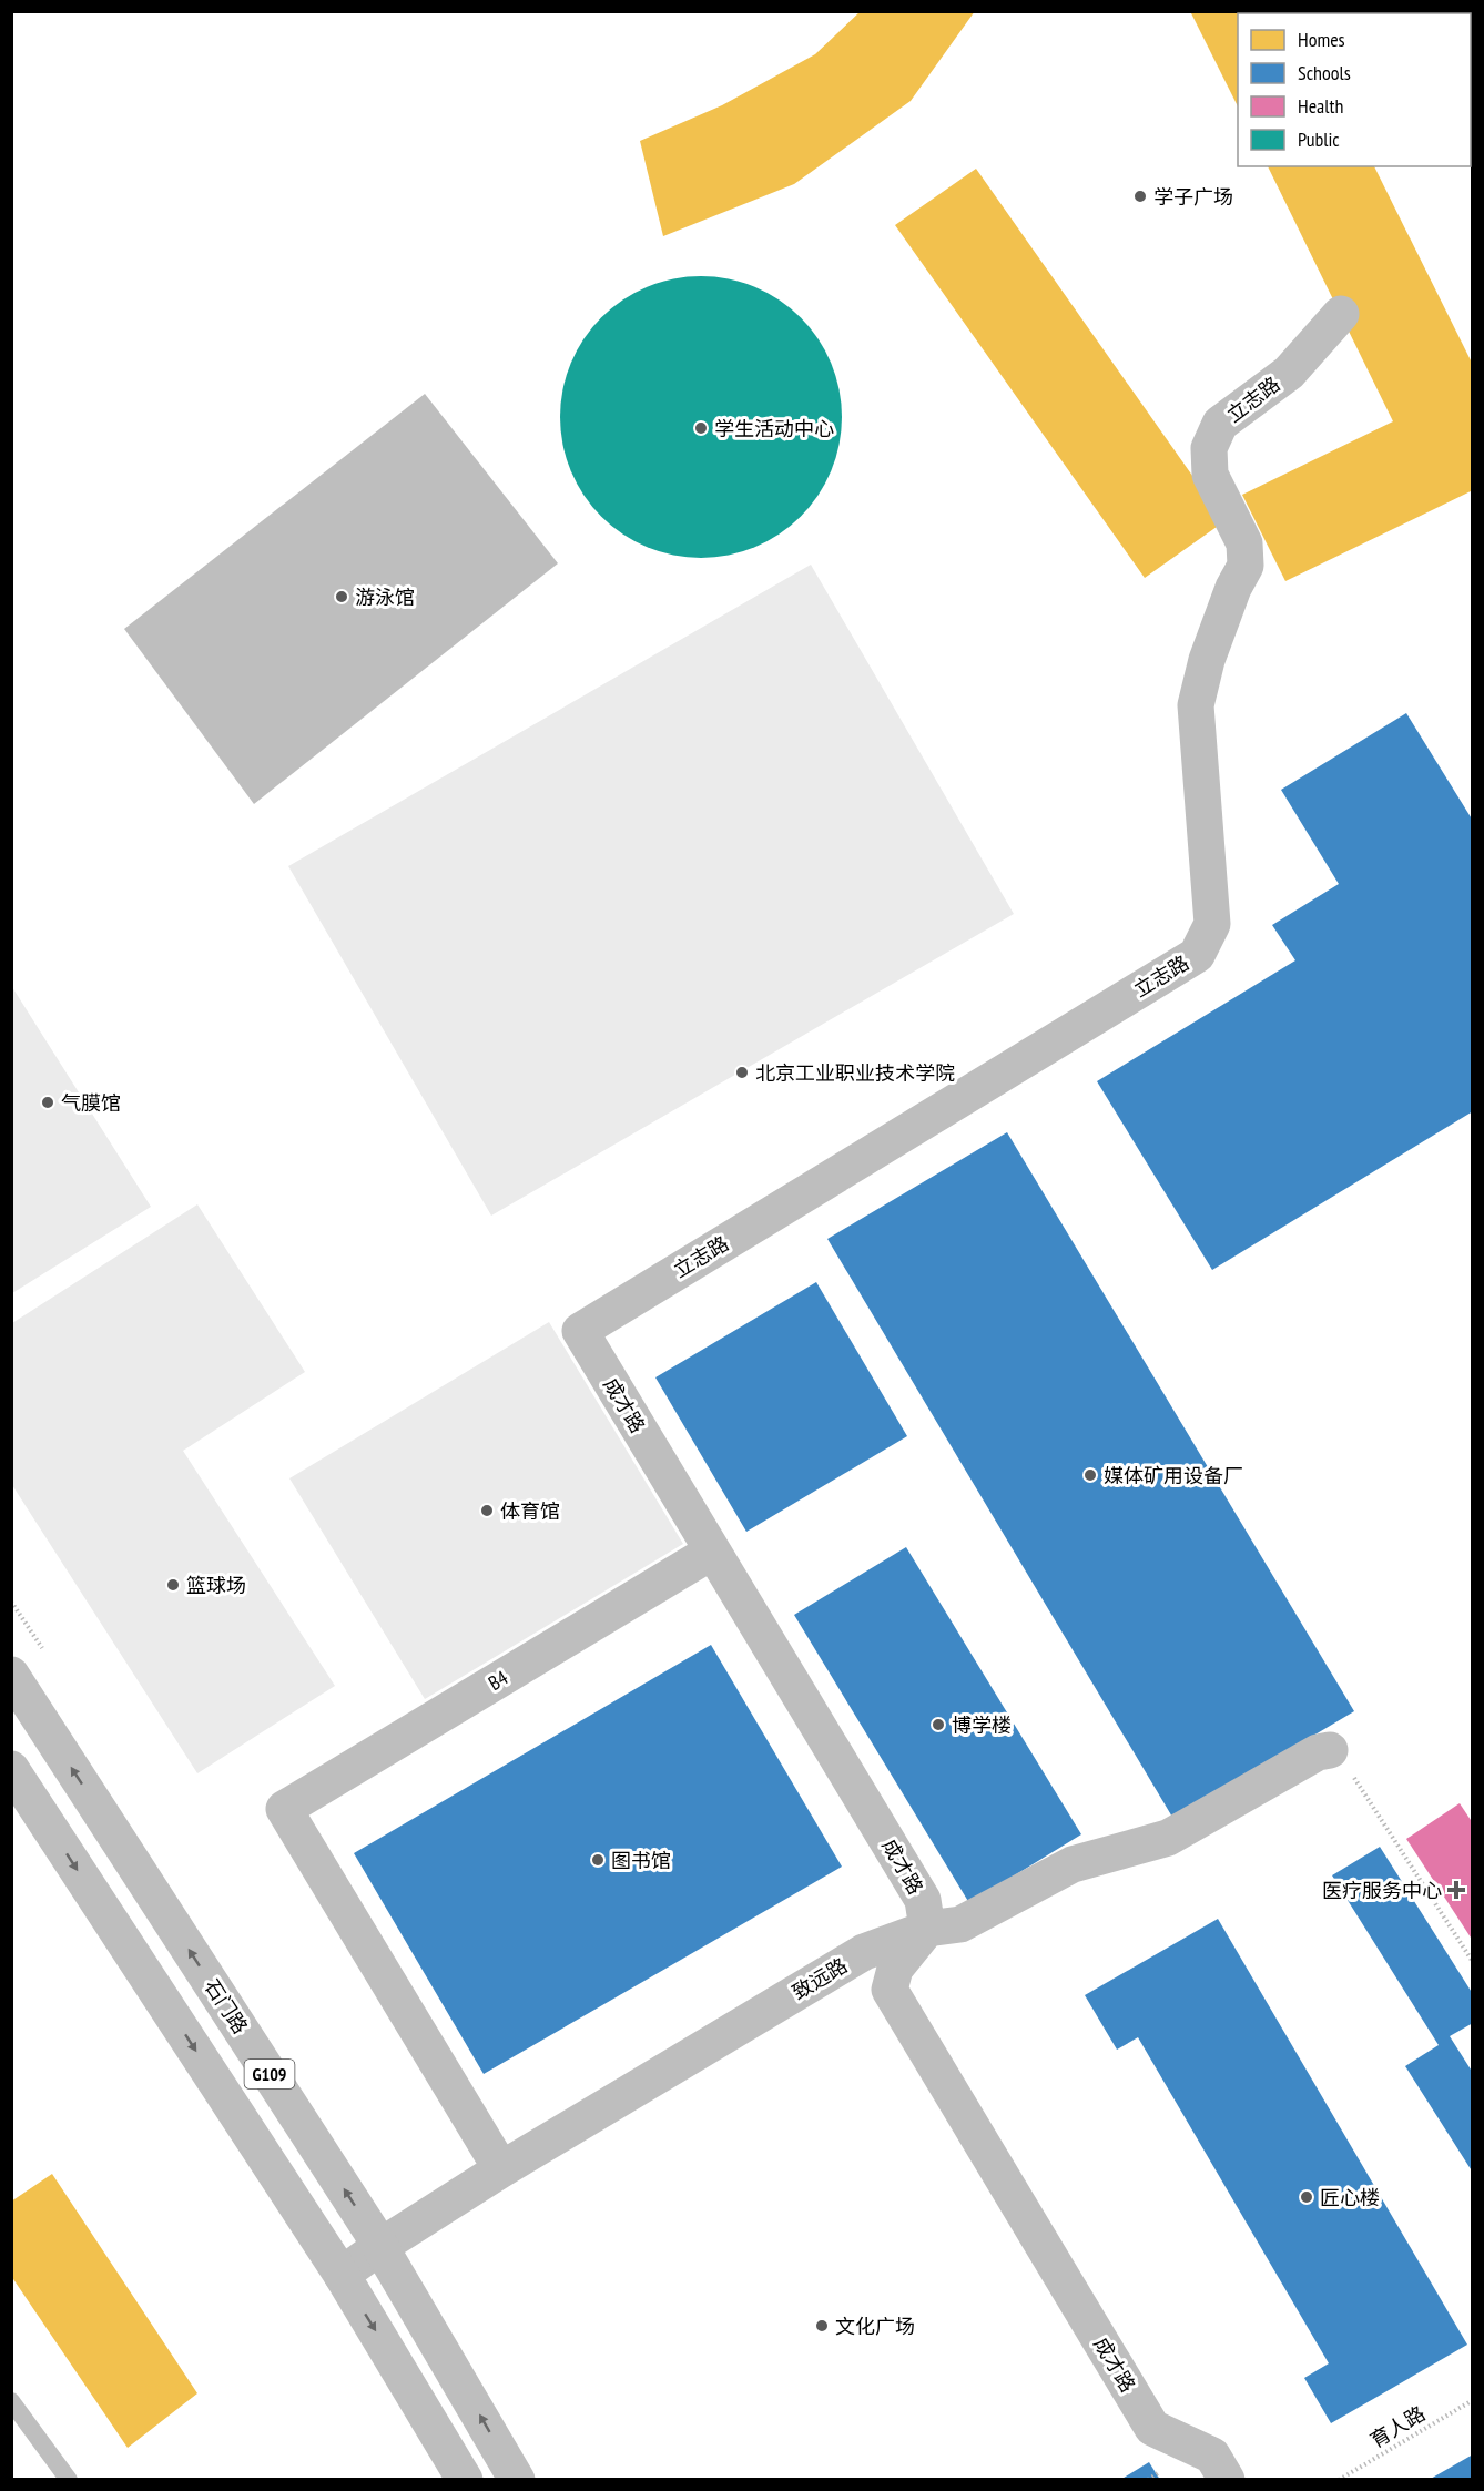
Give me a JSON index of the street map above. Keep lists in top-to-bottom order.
{
  "streets": {
    "main road": [
      "立志路",
      "成才路",
      "B4",
      "致远路",
      "石门路",
      "G109"
    ],
    "path": ["育人路"]
  },
  "crossings": [
    ["立志路", "成才路"],
    ["成才路", "B4"],
    ["成才路", "致远路"],
    ["B4", "致远路"],
    ["致远路", "石门路"],
    ["致远路", "G109"]
  ],
  "places": {
    "other": [
      "学子广场",
      "学生活动中心",
      "游泳馆",
      "北京工业职业技术学院",
      "气膜馆",
      "媒体矿用设备厂",
      "体育馆",
      "篮球场",
      "博学楼",
      "图书馆",
      "匠心楼",
      "文化广场"
    ],
    "health": ["医疗服务中心"]
  },
  "legend": [
    "Homes",
    "Schools",
    "Health",
    "Public"
  ]
}
